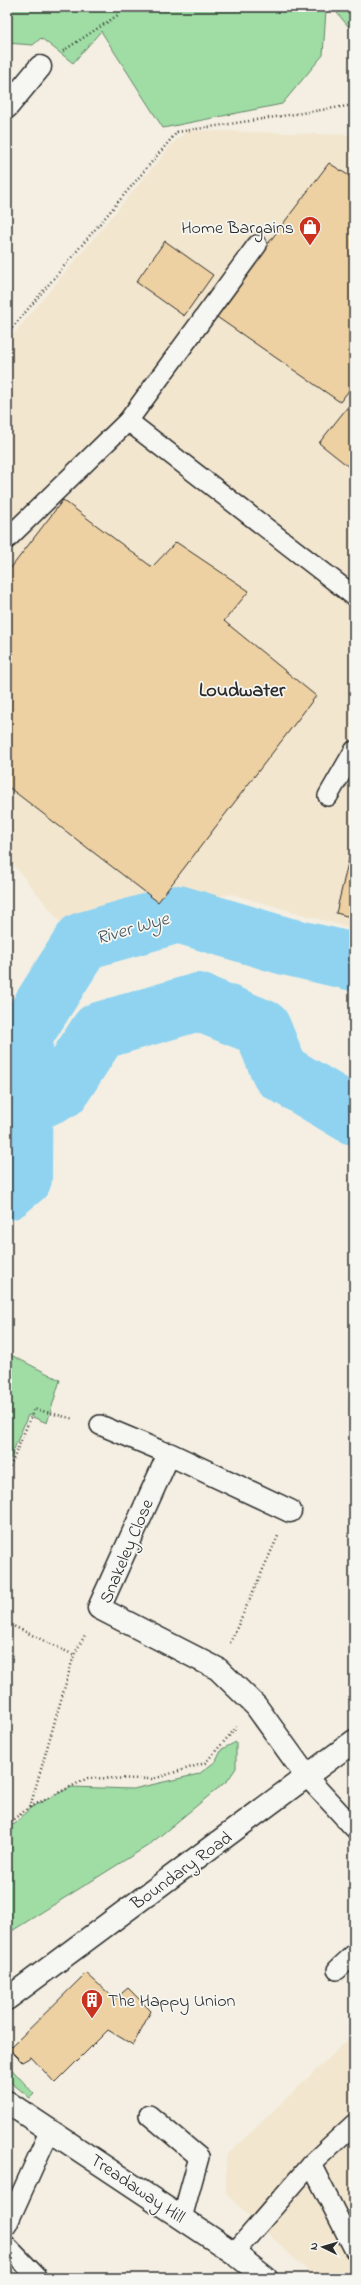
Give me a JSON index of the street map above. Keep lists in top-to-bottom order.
{
  "streets": {
    "street": ["Snakeley Close", "Boundary Road", "Treadaway Hill"]
  },
  "crossings": [
    ["Snakeley Close", "Boundary Road"]
  ],
  "districts": ["Loudwater"],
  "water": ["River Wye"],
  "places": {
    "shop": ["Home Bargains"],
    "building": ["The Happy Union"]
  },
  "north": "left"
}
